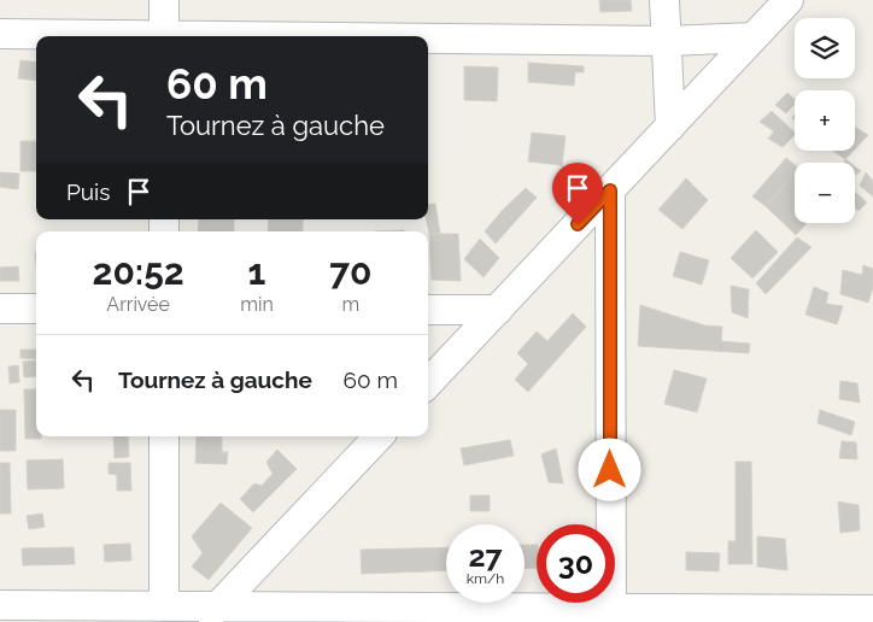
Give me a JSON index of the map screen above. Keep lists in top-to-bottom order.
{
  "page": {
    "map_buttons": ["+", "−"],
    "turn": ["60 m", "Tournez à gauche"],
    "then": "Puis",
    "eta": [
      "20:52",
      "Arrivée",
      "1",
      "min",
      "70",
      "m"
    ],
    "list": [
      {
        "name": "Tournez à gauche",
        "value": "60 m"
      }
    ],
    "speed": "27 km/h",
    "limit": "30"
  }
}
